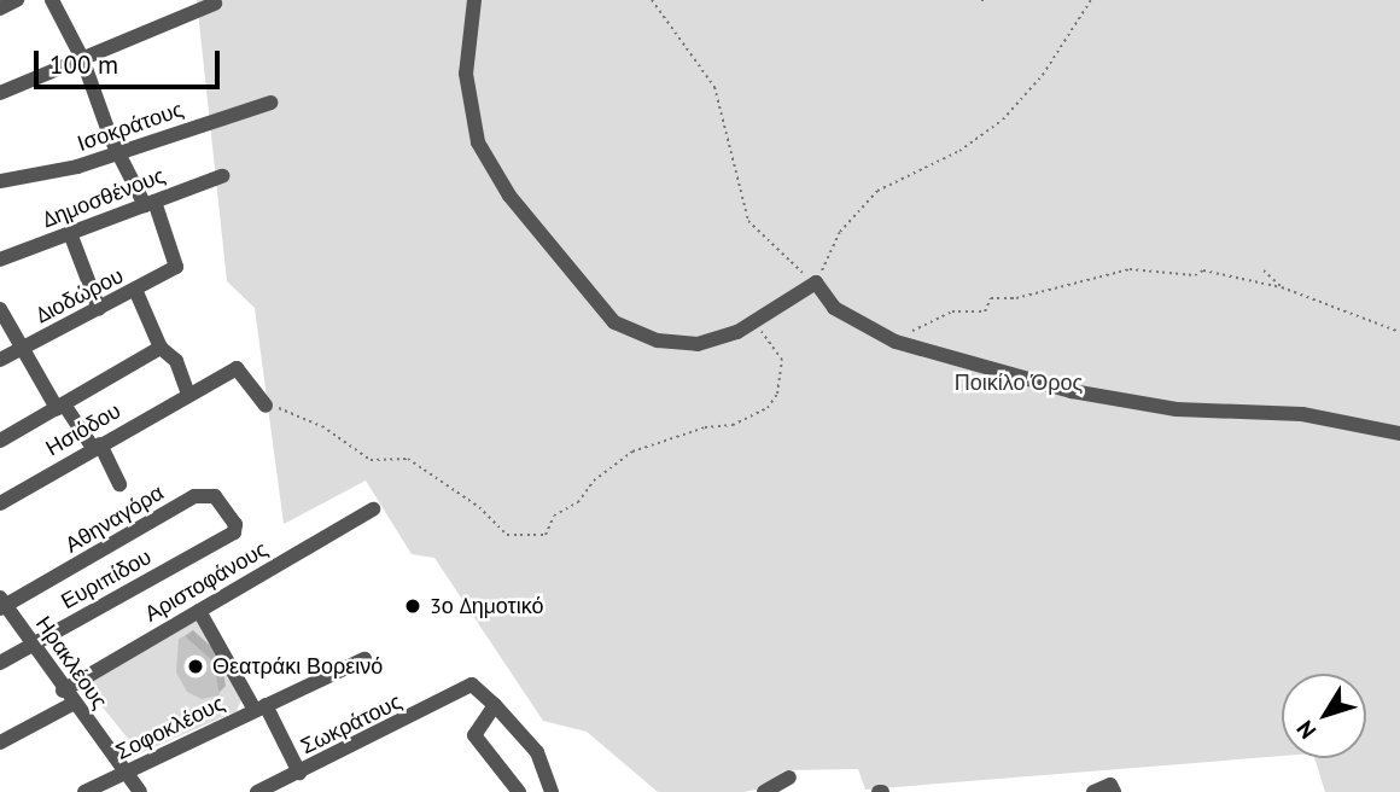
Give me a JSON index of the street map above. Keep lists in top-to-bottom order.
{
  "streets": {
    "street": [
      "Ισοκράτους",
      "Δημοσθένους",
      "Διοδώρου",
      "Ησιόδου",
      "Αθηναγόρα",
      "Ευριπίδου",
      "Αριστοφάνους",
      "Ηρακλέους",
      "Σωκράτους",
      "Σοφοκλέους"
    ]
  },
  "crossings": [
    ["Δημοσθένους", "Διοδώρου"],
    ["Αθηναγόρα", "Ευριπίδου"],
    ["Αθηναγόρα", "Ηρακλέους"],
    ["Ευριπίδου", "Ηρακλέους"],
    ["Αριστοφάνους", "Ηρακλέους"],
    ["Ηρακλέους", "Σοφοκλέους"]
  ],
  "parks": ["Ποικίλο Όρος"],
  "places": ["3ο Δημοτικό", "Θεατράκι Βορεινό"],
  "scale_bar": "100 m",
  "north": "bottom left"
}
